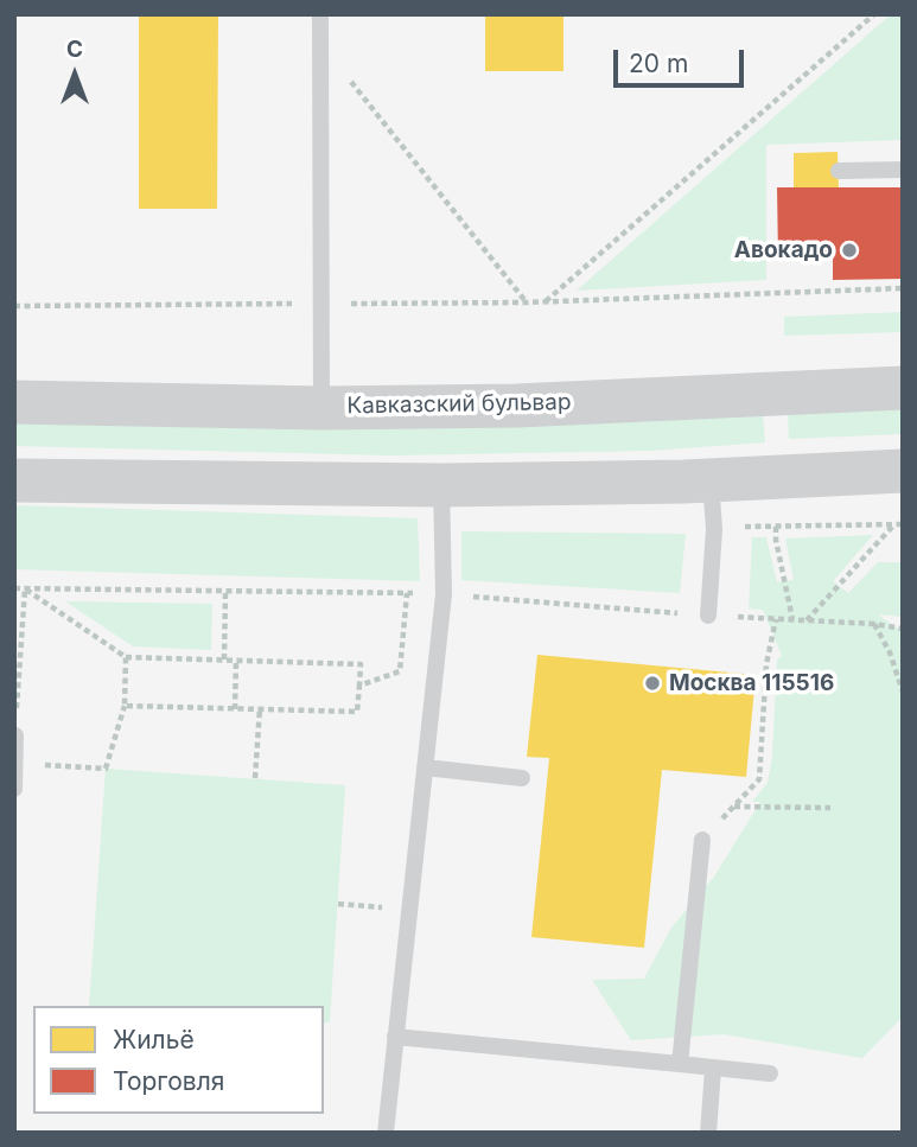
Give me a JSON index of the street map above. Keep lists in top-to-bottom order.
{
  "streets": {
    "street": ["Кавказский бульвар"]
  },
  "places": ["Авокадо", "Москва 115516"],
  "legend": ["Жильё", "Торговля"],
  "scale_bar": "20 m",
  "north": "top"
}
